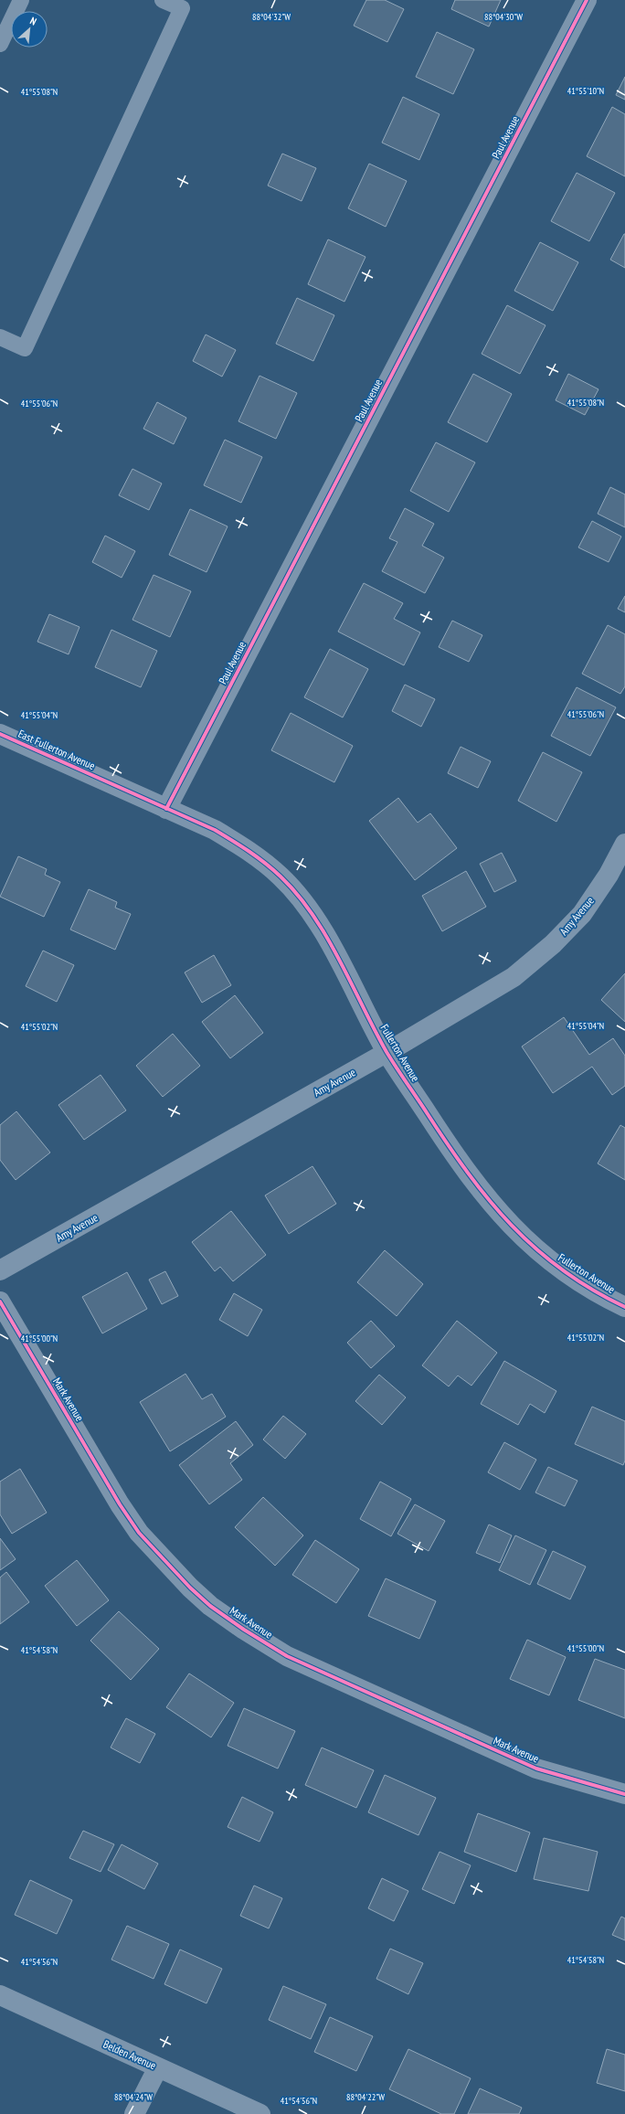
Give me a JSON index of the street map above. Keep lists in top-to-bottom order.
{
  "streets": {
    "street": [
      "Paul Avenue",
      "East Fullerton Avenue",
      "Amy Avenue",
      "Fullerton Avenue",
      "Mark Avenue",
      "Belden Avenue"
    ]
  },
  "crossings": [
    ["Paul Avenue", "East Fullerton Avenue"],
    ["Paul Avenue", "Fullerton Avenue"],
    ["East Fullerton Avenue", "Fullerton Avenue"],
    ["Amy Avenue", "Fullerton Avenue"]
  ],
  "north": "top right",
  "coordinates": [
    "88°04'32\"W",
    "88°04'30\"W",
    "41°55'10\"N",
    "41°55'08\"N",
    "41°55'06\"N",
    "41°55'04\"N",
    "41°55'02\"N",
    "41°55'00\"N",
    "41°54'58\"N",
    "41°54'56\"N",
    "88°04'24\"W",
    "88°04'22\"W"
  ]
}
